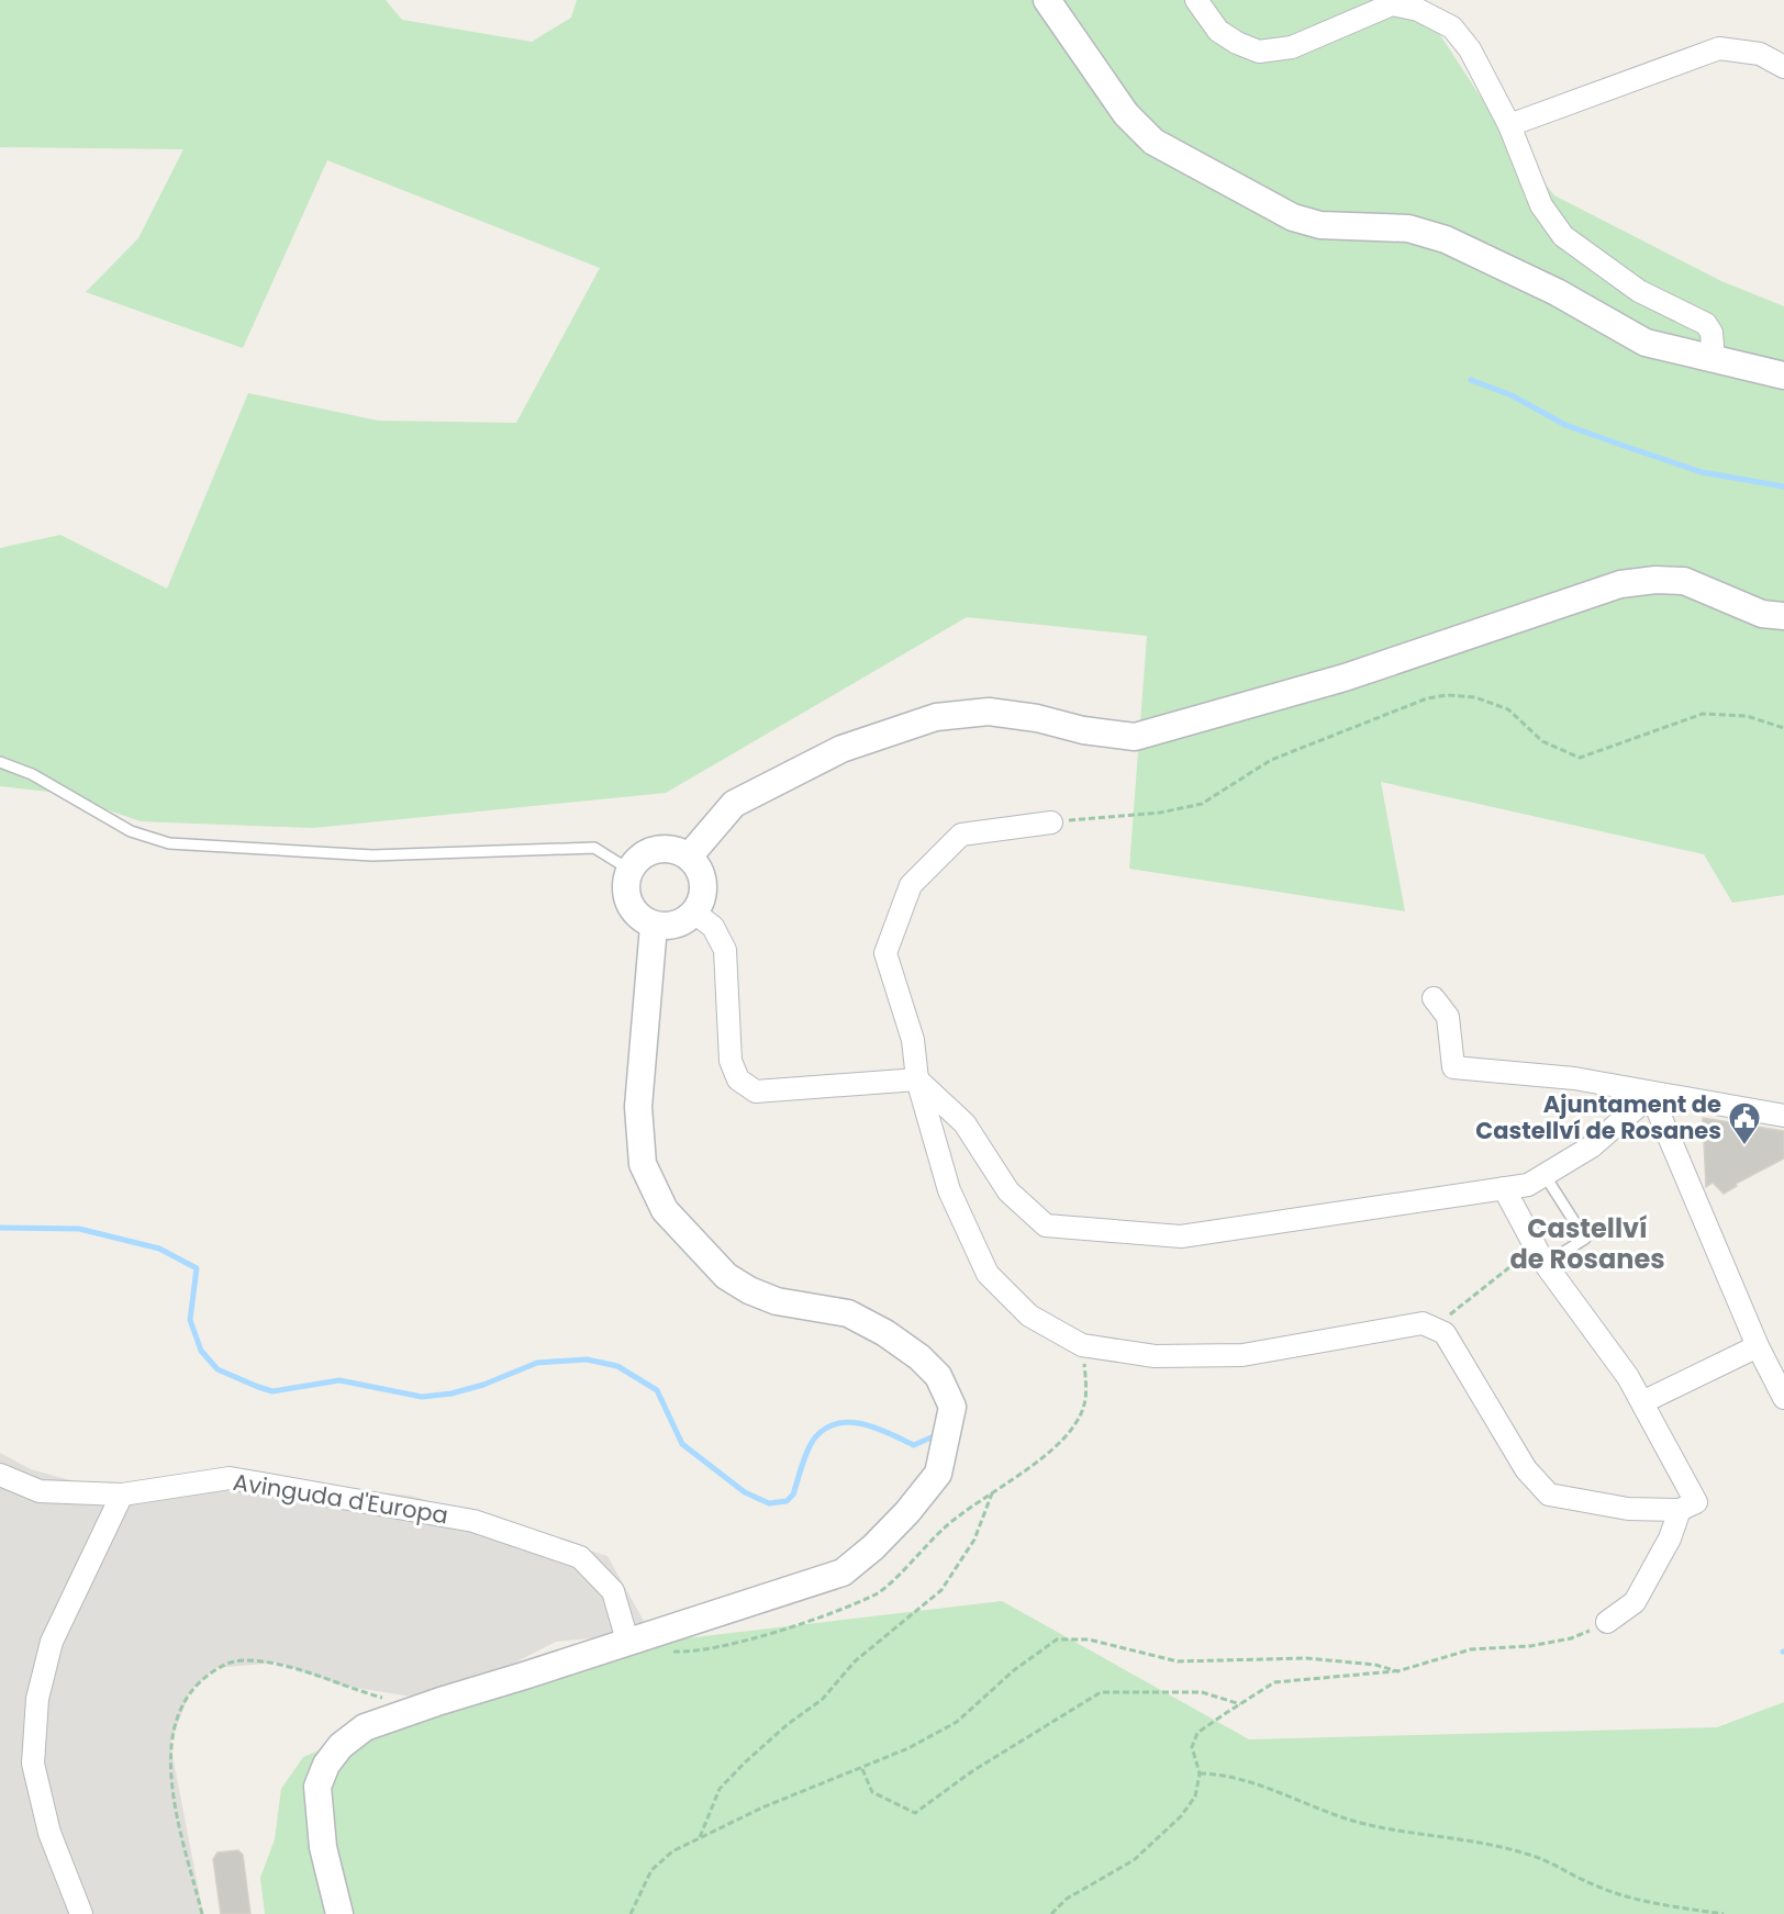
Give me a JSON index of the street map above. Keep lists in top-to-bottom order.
{
  "streets": {
    "street": ["Avinguda d'Europa"]
  },
  "districts": ["Castellví de Rosanes"],
  "places": {
    "public building": ["Ajuntament de Castellví de Rosanes"]
  }
}
